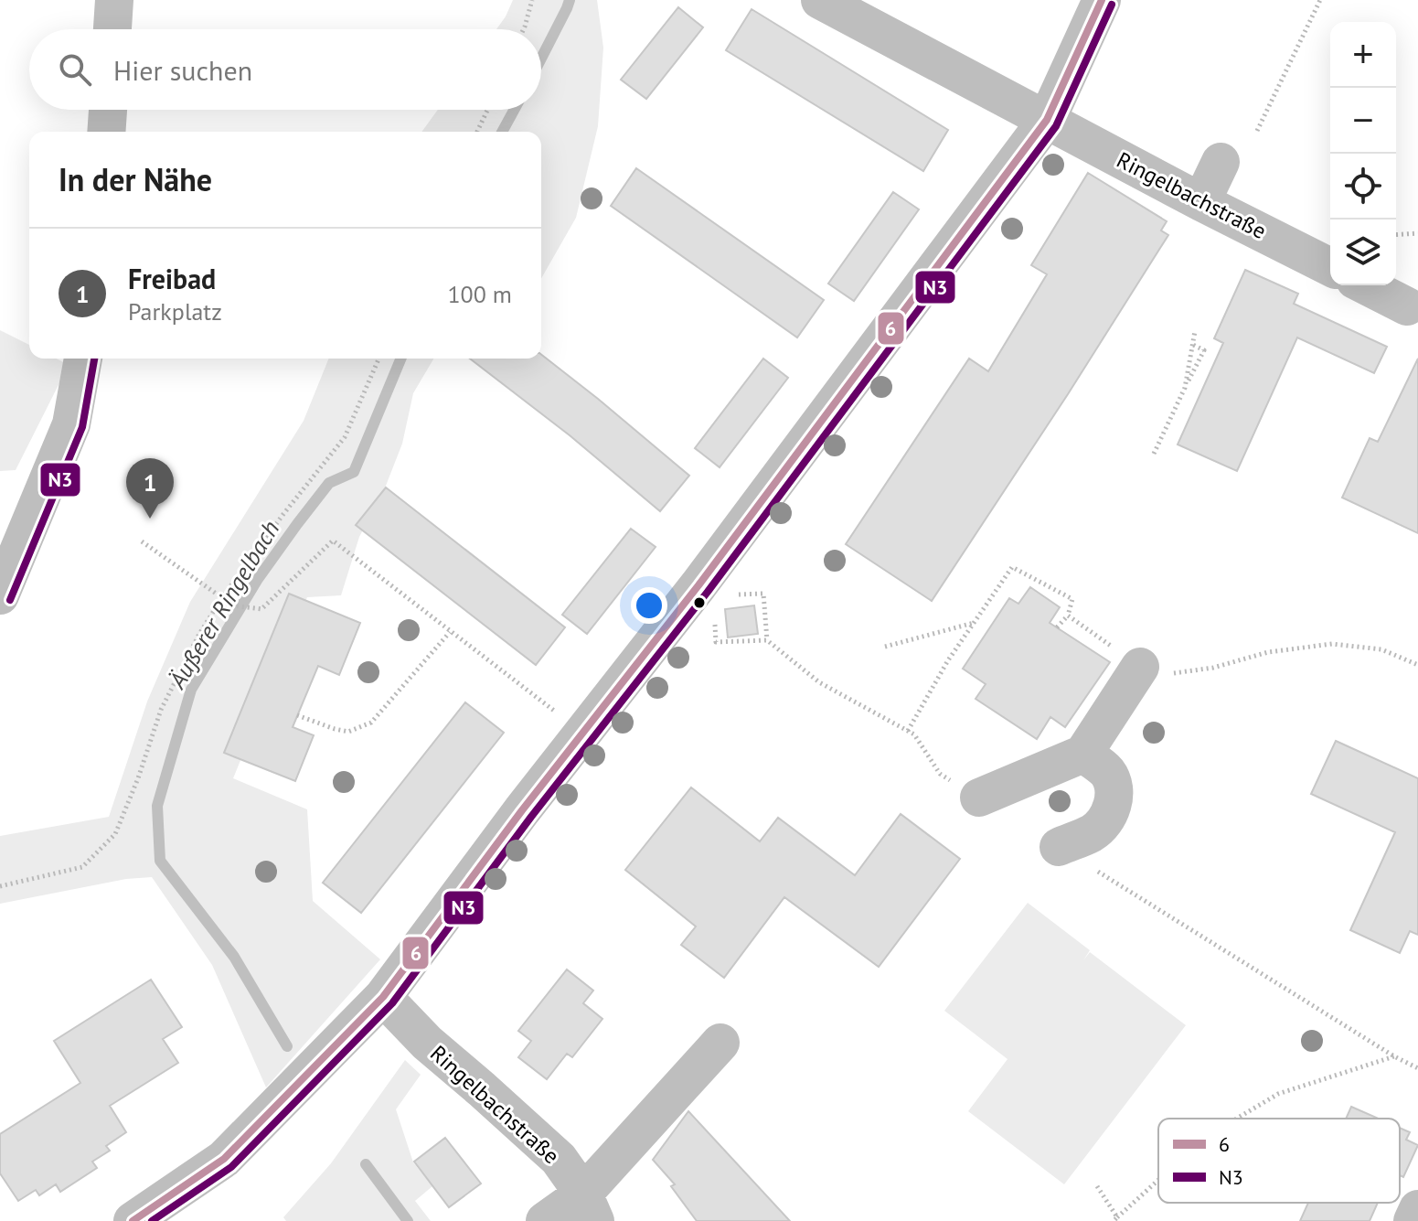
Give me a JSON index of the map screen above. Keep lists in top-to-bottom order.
{
  "streets": {
    "street": ["Ringelbachstraße"]
  },
  "water": ["Äußerer Ringelbach"],
  "lines": ["transit line 6", "transit line N3"],
  "legend": ["6", "N3"],
  "page": {
    "map_buttons": ["+", "−"],
    "search": "Hier suchen",
    "heading": "In der Nähe",
    "list": [
      {
        "mark": "1",
        "name": "Freibad",
        "note": "Parkplatz",
        "value": "100 m"
      }
    ],
    "pins": "1"
  }
}
